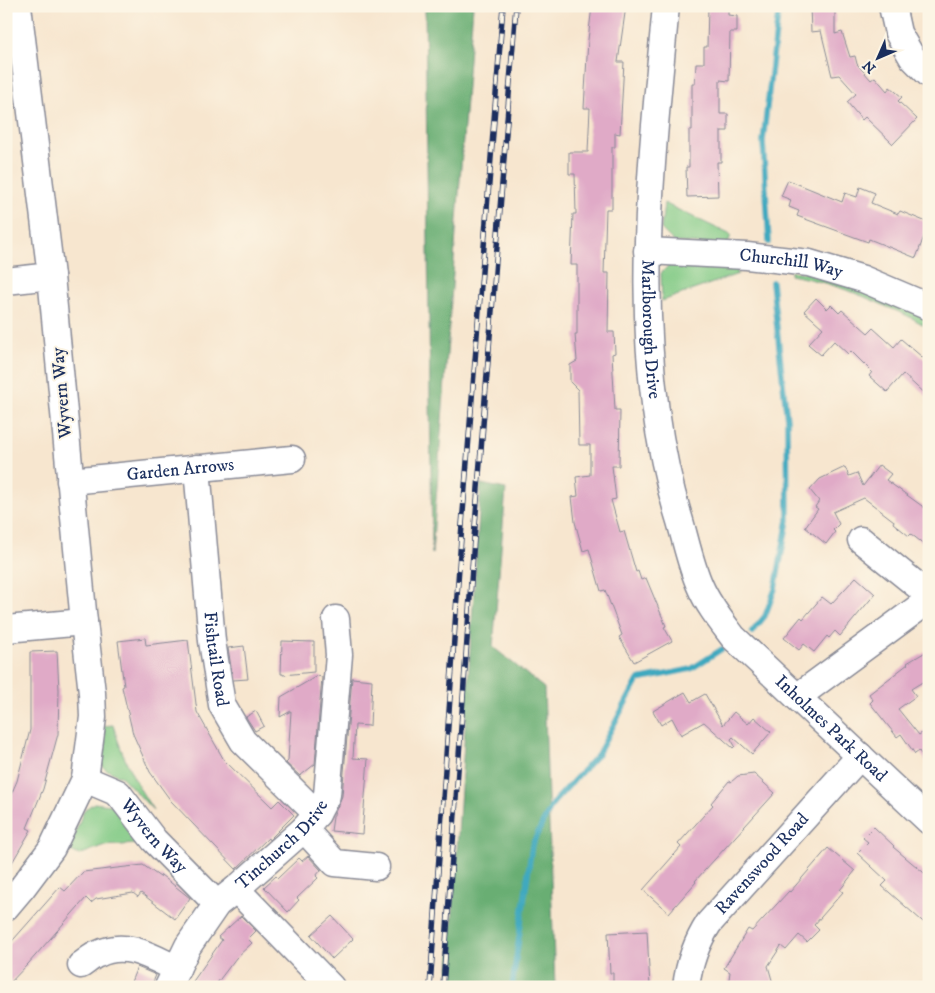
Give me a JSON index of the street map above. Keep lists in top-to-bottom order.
{
  "streets": {
    "street": [
      "Churchill Way",
      "Marlborough Drive",
      "Wyvern Way",
      "Garden Arrows",
      "Fishtail Road",
      "Inholmes Park Road",
      "Tinchurch Drive",
      "Ravenswood Road"
    ]
  },
  "crossings": [
    ["Churchill Way", "Marlborough Drive"],
    ["Marlborough Drive", "Inholmes Park Road"],
    ["Wyvern Way", "Garden Arrows"],
    ["Wyvern Way", "Tinchurch Drive"],
    ["Garden Arrows", "Fishtail Road"],
    ["Fishtail Road", "Tinchurch Drive"],
    ["Inholmes Park Road", "Ravenswood Road"]
  ],
  "north": "bottom left"
}
